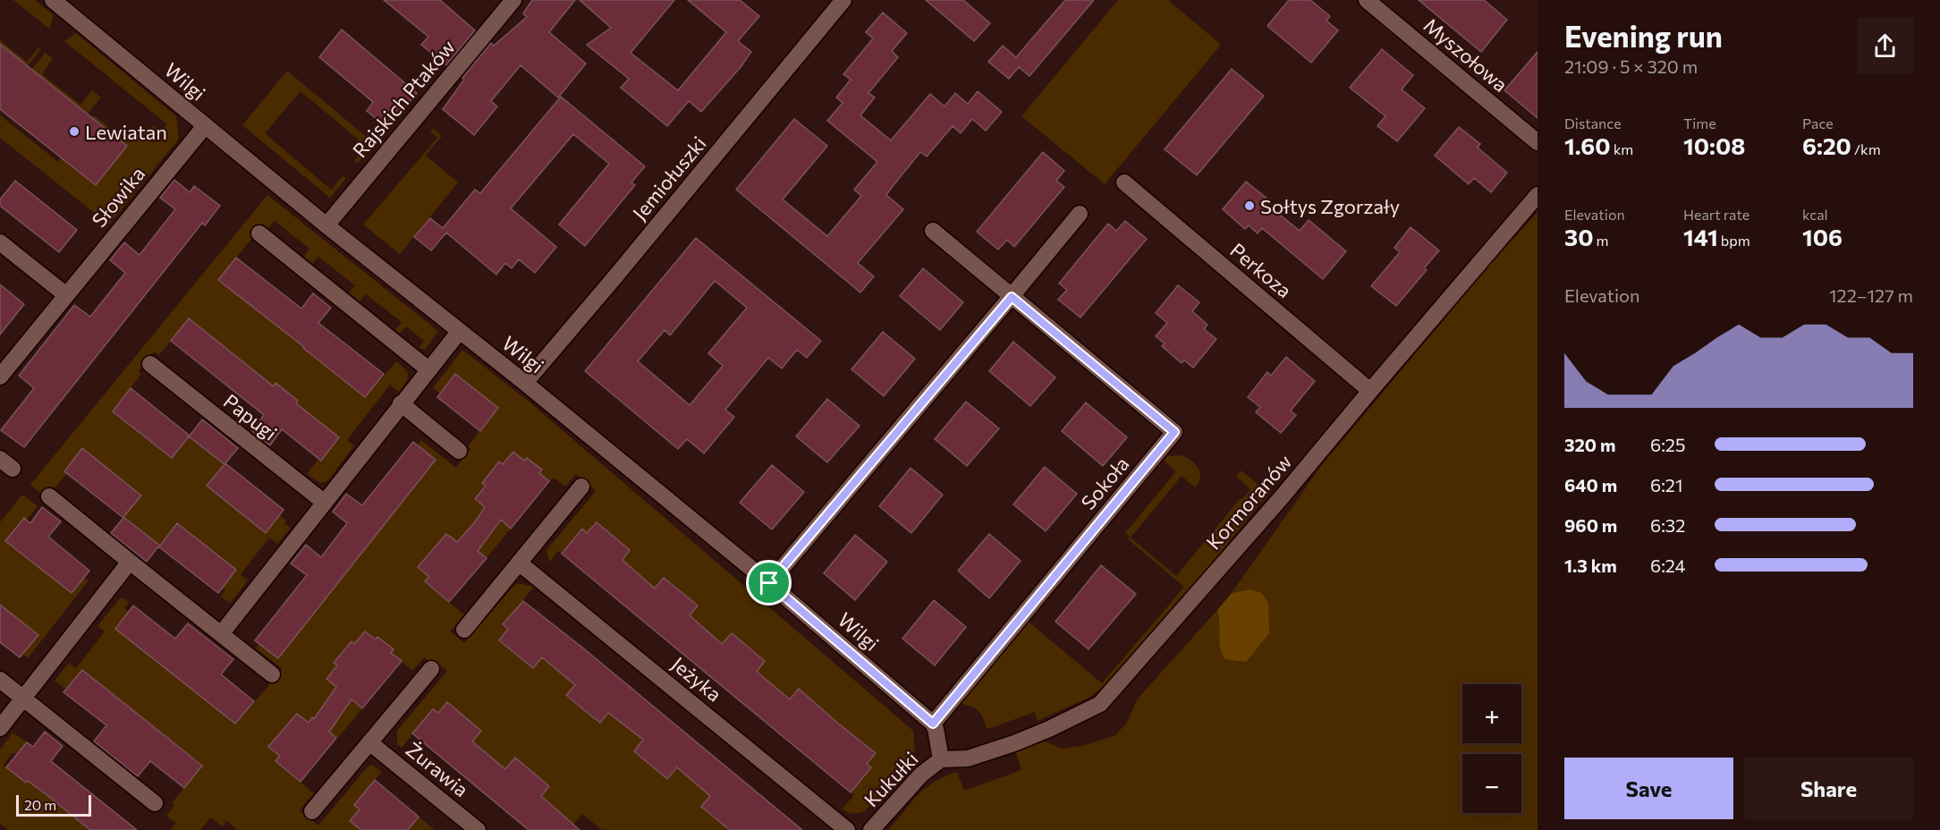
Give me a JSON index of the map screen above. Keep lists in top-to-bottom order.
{
  "streets": {
    "street": [
      "Myszołowa",
      "Wilgi",
      "Rajskich Ptaków",
      "Jemiołuszki",
      "Słowika",
      "Perkoza",
      "Papugi",
      "Sokoła",
      "Kormoranów",
      "Jeżyka",
      "Żurawia",
      "Kukułki"
    ]
  },
  "crossings": [
    ["Wilgi", "Rajskich Ptaków"],
    ["Wilgi", "Jemiołuszki"],
    ["Wilgi", "Słowika"],
    ["Wilgi", "Sokoła"],
    ["Perkoza", "Kormoranów"],
    ["Kormoranów", "Kukułki"]
  ],
  "places": ["Lewiatan", "Sołtys Zgorzały"],
  "scale_bar": "20 m",
  "page": {
    "heading": ["Evening run", "21:09 · 5 × 320 m"],
    "stats": [
      ["Distance", "1.60 km"],
      ["Time", "10:08"],
      ["Pace", "6:20 /km"],
      ["Elevation", "30 m"],
      ["Heart rate", "141 bpm"],
      ["kcal", "106"]
    ],
    "chart": ["Elevation", "122–127 m"],
    "list": [
      {
        "name": "320 m",
        "note": "6:25"
      },
      {
        "name": "640 m",
        "note": "6:21"
      },
      {
        "name": "960 m",
        "note": "6:32"
      },
      {
        "name": "1.3 km",
        "note": "6:24"
      }
    ],
    "map_buttons": ["+", "−"],
    "buttons": ["Save", "Share"],
    "scale": "20 m"
  }
}
